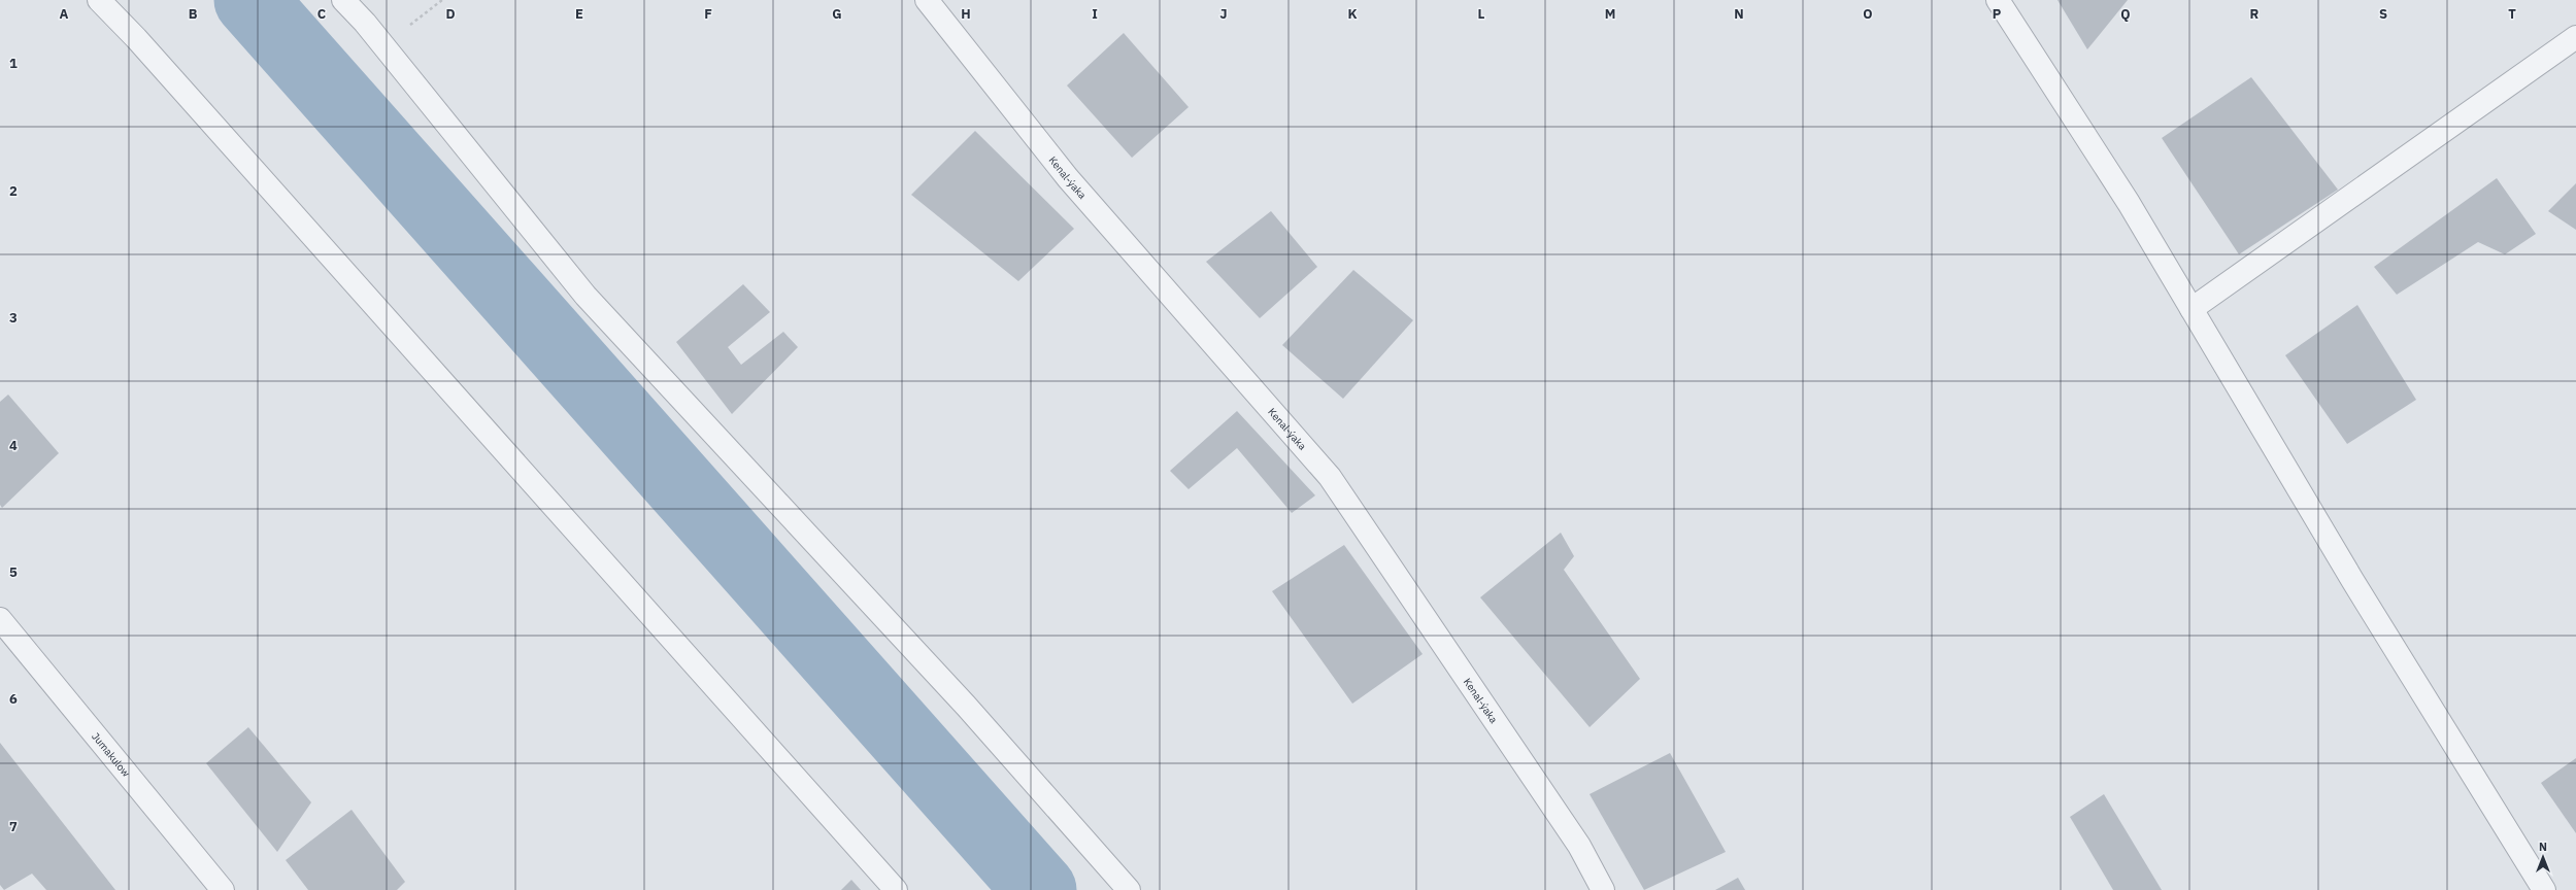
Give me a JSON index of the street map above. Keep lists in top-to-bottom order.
{
  "streets": {
    "street": ["Kenal-ýaka", "Jumakulow"]
  },
  "north": "top",
  "grid": {
    "columns": [
      "A",
      "B",
      "C",
      "D",
      "E",
      "F",
      "G",
      "H",
      "I",
      "J",
      "K",
      "L",
      "M",
      "N",
      "O",
      "P",
      "Q",
      "R",
      "S",
      "T"
    ],
    "rows": [
      "1",
      "2",
      "3",
      "4",
      "5",
      "6",
      "7"
    ]
  }
}
